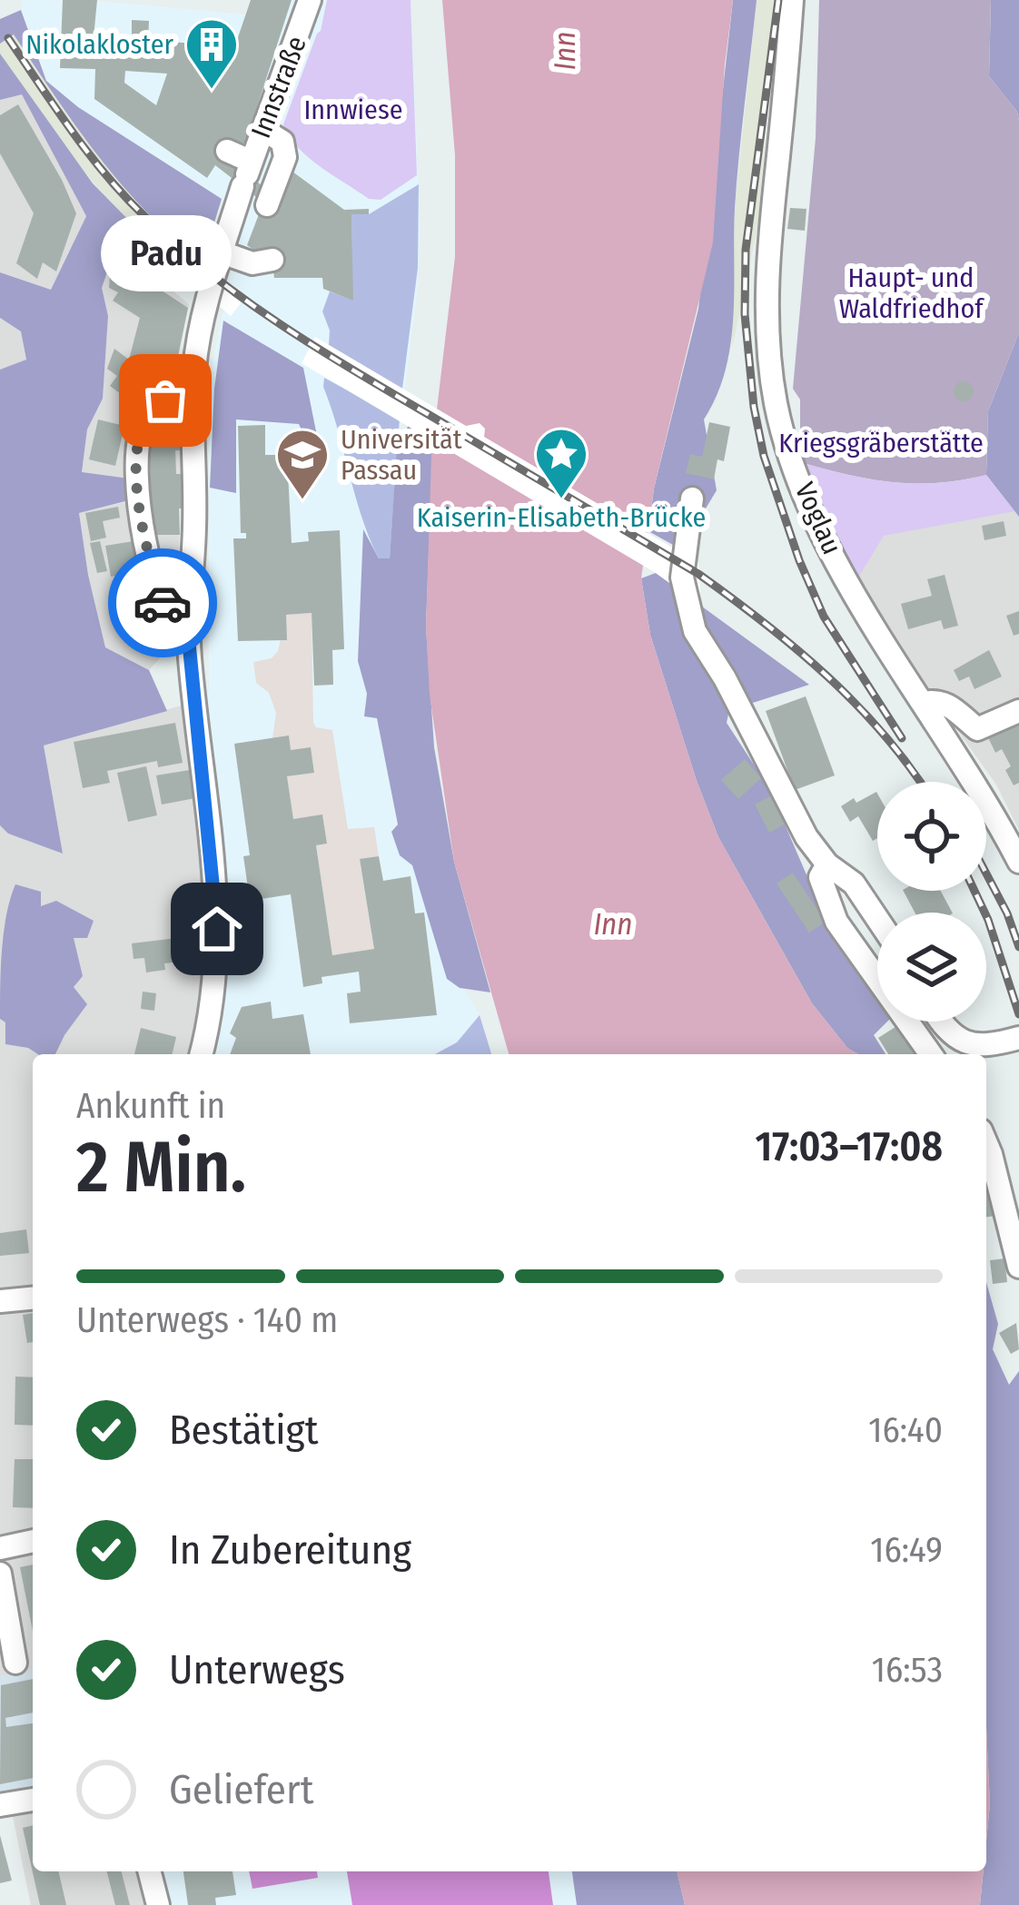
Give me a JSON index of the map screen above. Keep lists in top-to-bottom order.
{
  "streets": {
    "street": ["Innstraße", "Voglau"]
  },
  "water": ["Inn"],
  "parks": ["Innwiese", "Haupt- und Waldfriedhof", "Kriegsgräberstätte"],
  "places": {
    "building": ["Nikolakloster"],
    "other": ["Padu"],
    "place": ["Kaiserin-Elisabeth-Brücke"],
    "school or university": ["Universität Passau"]
  },
  "page": {
    "bubble": "Padu",
    "heading": ["2 Min.", "Ankunft in", "17:03–17:08"],
    "bar": "Unterwegs · 140 m",
    "list": [
      ["Bestätigt", "16:40"],
      ["In Zubereitung", "16:49"],
      ["Unterwegs", "16:53"],
      "Geliefert"
    ]
  }
}
